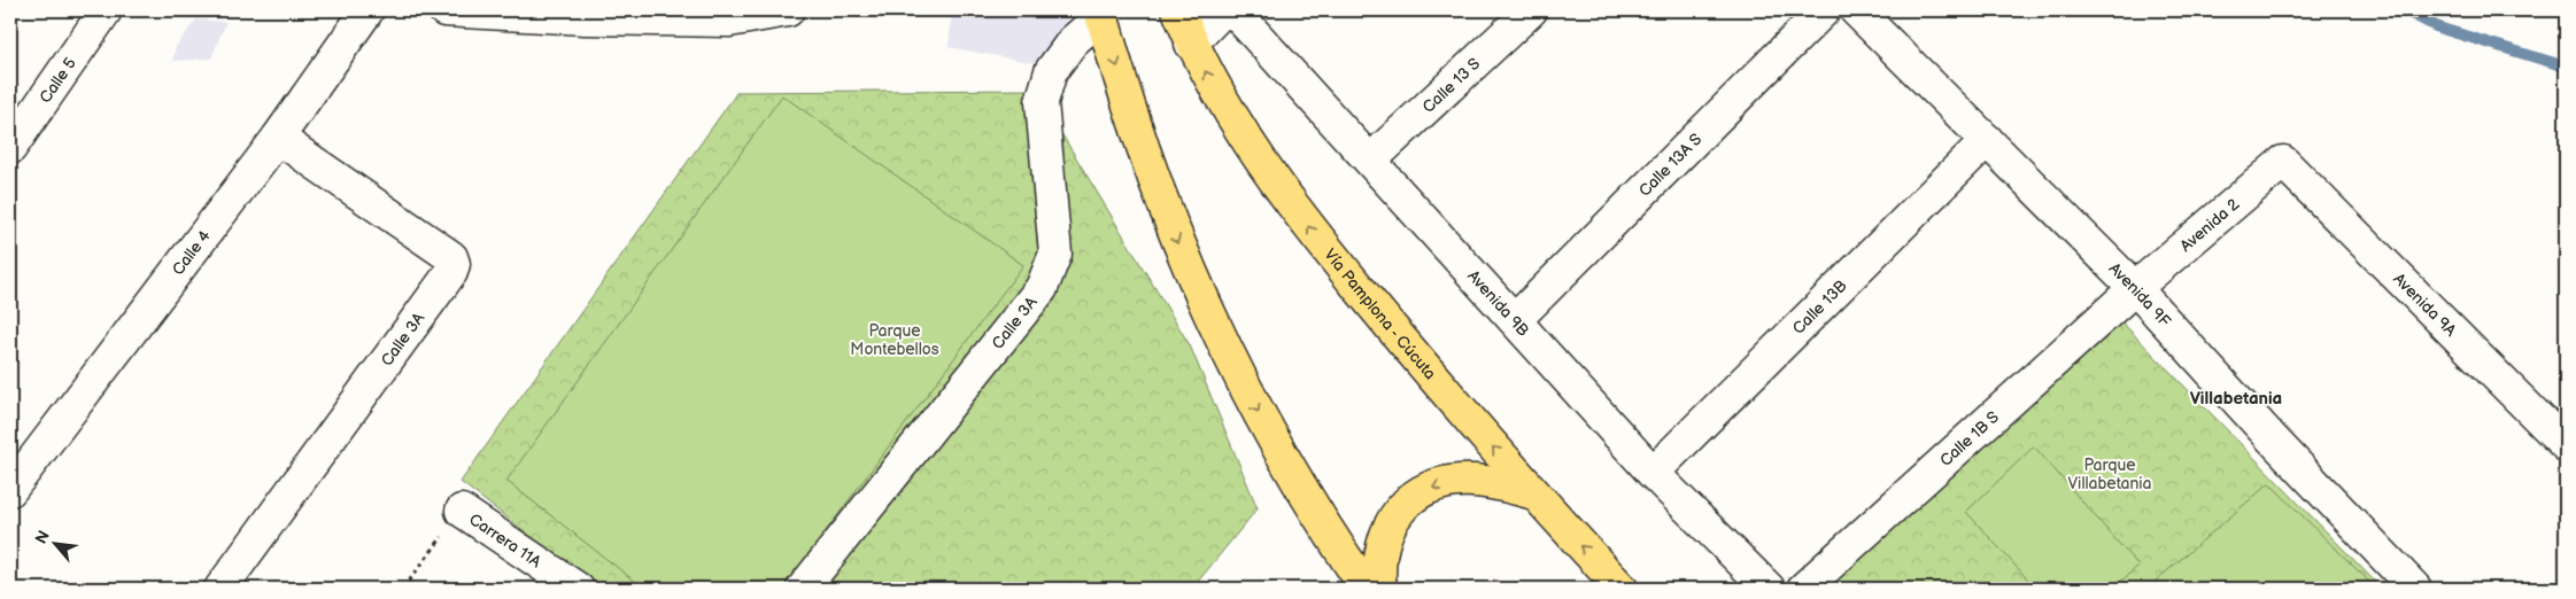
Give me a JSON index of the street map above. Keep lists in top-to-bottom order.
{
  "streets": {
    "highway": ["Vía Pamplona - Cúcuta"],
    "street": [
      "Calle 5",
      "Calle 13 S",
      "Calle 13A S",
      "Avenida 2",
      "Calle 4",
      "Avenida 9F",
      "Avenida 9B",
      "Avenida 9A",
      "Calle 13B",
      "Calle 3A",
      "Calle 1B S",
      "Carrera 11A"
    ]
  },
  "crossings": [
    ["Calle 13 S", "Avenida 9B"],
    ["Calle 13A S", "Avenida 9B"],
    ["Avenida 2", "Avenida 9F"],
    ["Avenida 2", "Avenida 9A"],
    ["Avenida 2", "Calle 1B S"],
    ["Calle 4", "Calle 3A"],
    ["Avenida 9F", "Calle 13B"],
    ["Avenida 9F", "Calle 1B S"],
    ["Avenida 9B", "Calle 13B"]
  ],
  "districts": ["Villabetania"],
  "parks": ["Parque Montebellos", "Parque Villabetania"],
  "north": "top left"
}
